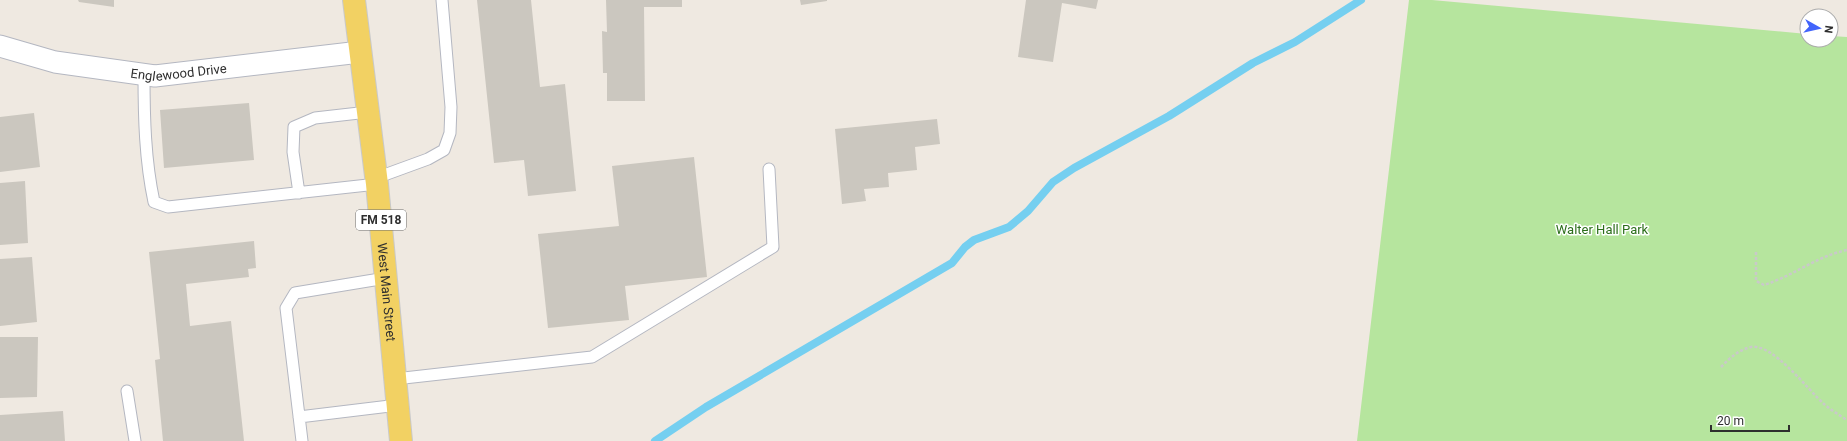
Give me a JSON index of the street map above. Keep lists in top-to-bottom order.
{
  "streets": {
    "main road": ["FM 518", "West Main Street"],
    "street": ["Englewood Drive"]
  },
  "crossings": [
    ["Englewood Drive", "West Main Street"]
  ],
  "parks": ["Walter Hall Park"],
  "scale_bar": "20 m",
  "north": "right"
}
